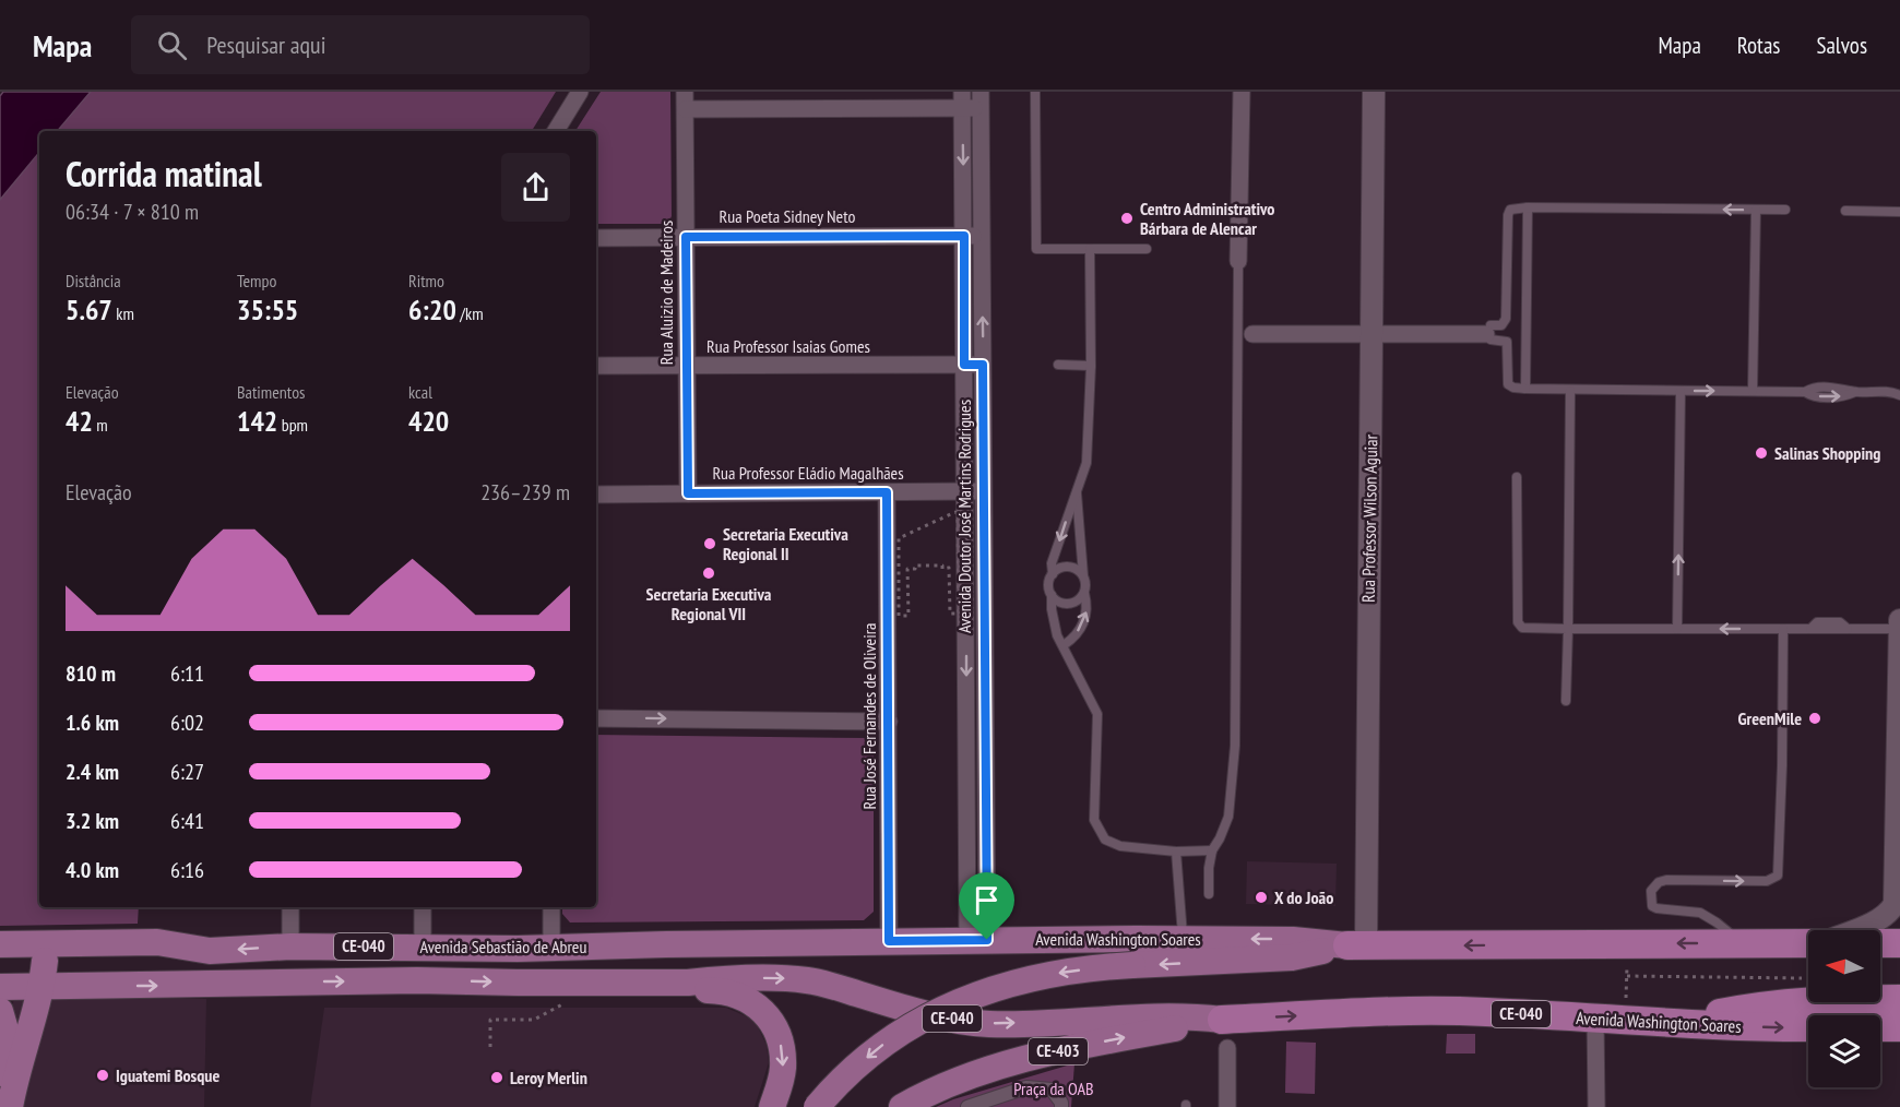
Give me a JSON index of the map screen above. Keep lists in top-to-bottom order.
{
  "streets": {
    "highway": ["Avenida Washington Soares", "CE-040"],
    "main road": ["Avenida Sebastião de Abreu", "CE-403"],
    "street": [
      "Rua Poeta Sidney Neto",
      "Rua Aluizio de Madeiros",
      "Rua Professor Isaias Gomes",
      "Rua Professor Eládio Magalhães",
      "Avenida Doutor José Martins Rodrigues",
      "Rua Professor Wilson Aguiar",
      "Rua José Fernandes de Oliveira"
    ]
  },
  "crossings": [
    ["Rua Poeta Sidney Neto", "Rua Aluizio de Madeiros"],
    ["Rua Poeta Sidney Neto", "Avenida Doutor José Martins Rodrigues"],
    ["Rua Aluizio de Madeiros", "Rua Professor Isaias Gomes"],
    ["Rua Aluizio de Madeiros", "Rua Professor Eládio Magalhães"],
    ["Rua Professor Isaias Gomes", "Avenida Doutor José Martins Rodrigues"],
    ["Rua Professor Eládio Magalhães", "Avenida Doutor José Martins Rodrigues"],
    ["Rua Professor Eládio Magalhães", "Rua José Fernandes de Oliveira"],
    ["Avenida Doutor José Martins Rodrigues", "Avenida Washington Soares"],
    ["Rua Professor Wilson Aguiar", "Avenida Washington Soares"],
    ["Rua José Fernandes de Oliveira", "Avenida Washington Soares"],
    ["Rua José Fernandes de Oliveira", "Avenida Sebastião de Abreu"],
    ["Avenida Washington Soares", "Avenida Sebastião de Abreu"]
  ],
  "parks": ["Praça da OAB"],
  "places": [
    "Centro Administrativo Bárbara de Alencar",
    "Salinas Shopping",
    "Secretaria Executiva Regional II",
    "Secretaria Executiva Regional VII",
    "GreenMile",
    "X do João",
    "Iguatemi Bosque",
    "Leroy Merlin"
  ],
  "north": "left",
  "page": {
    "header": "Mapa",
    "search": "Pesquisar aqui",
    "nav": ["Mapa", "Rotas", "Salvos"],
    "heading": ["Corrida matinal", "06:34 · 7 × 810 m"],
    "stats": [
      ["Distância", "5.67 km"],
      ["Tempo", "35:55"],
      ["Ritmo", "6:20 /km"],
      ["Elevação", "42 m"],
      ["Batimentos", "142 bpm"],
      ["kcal", "420"]
    ],
    "chart": ["Elevação", "236–239 m"],
    "list": [
      {
        "name": "810 m",
        "note": "6:11"
      },
      {
        "name": "1.6 km",
        "note": "6:02"
      },
      {
        "name": "2.4 km",
        "note": "6:27"
      },
      {
        "name": "3.2 km",
        "note": "6:41"
      },
      {
        "name": "4.0 km",
        "note": "6:16"
      }
    ]
  }
}
